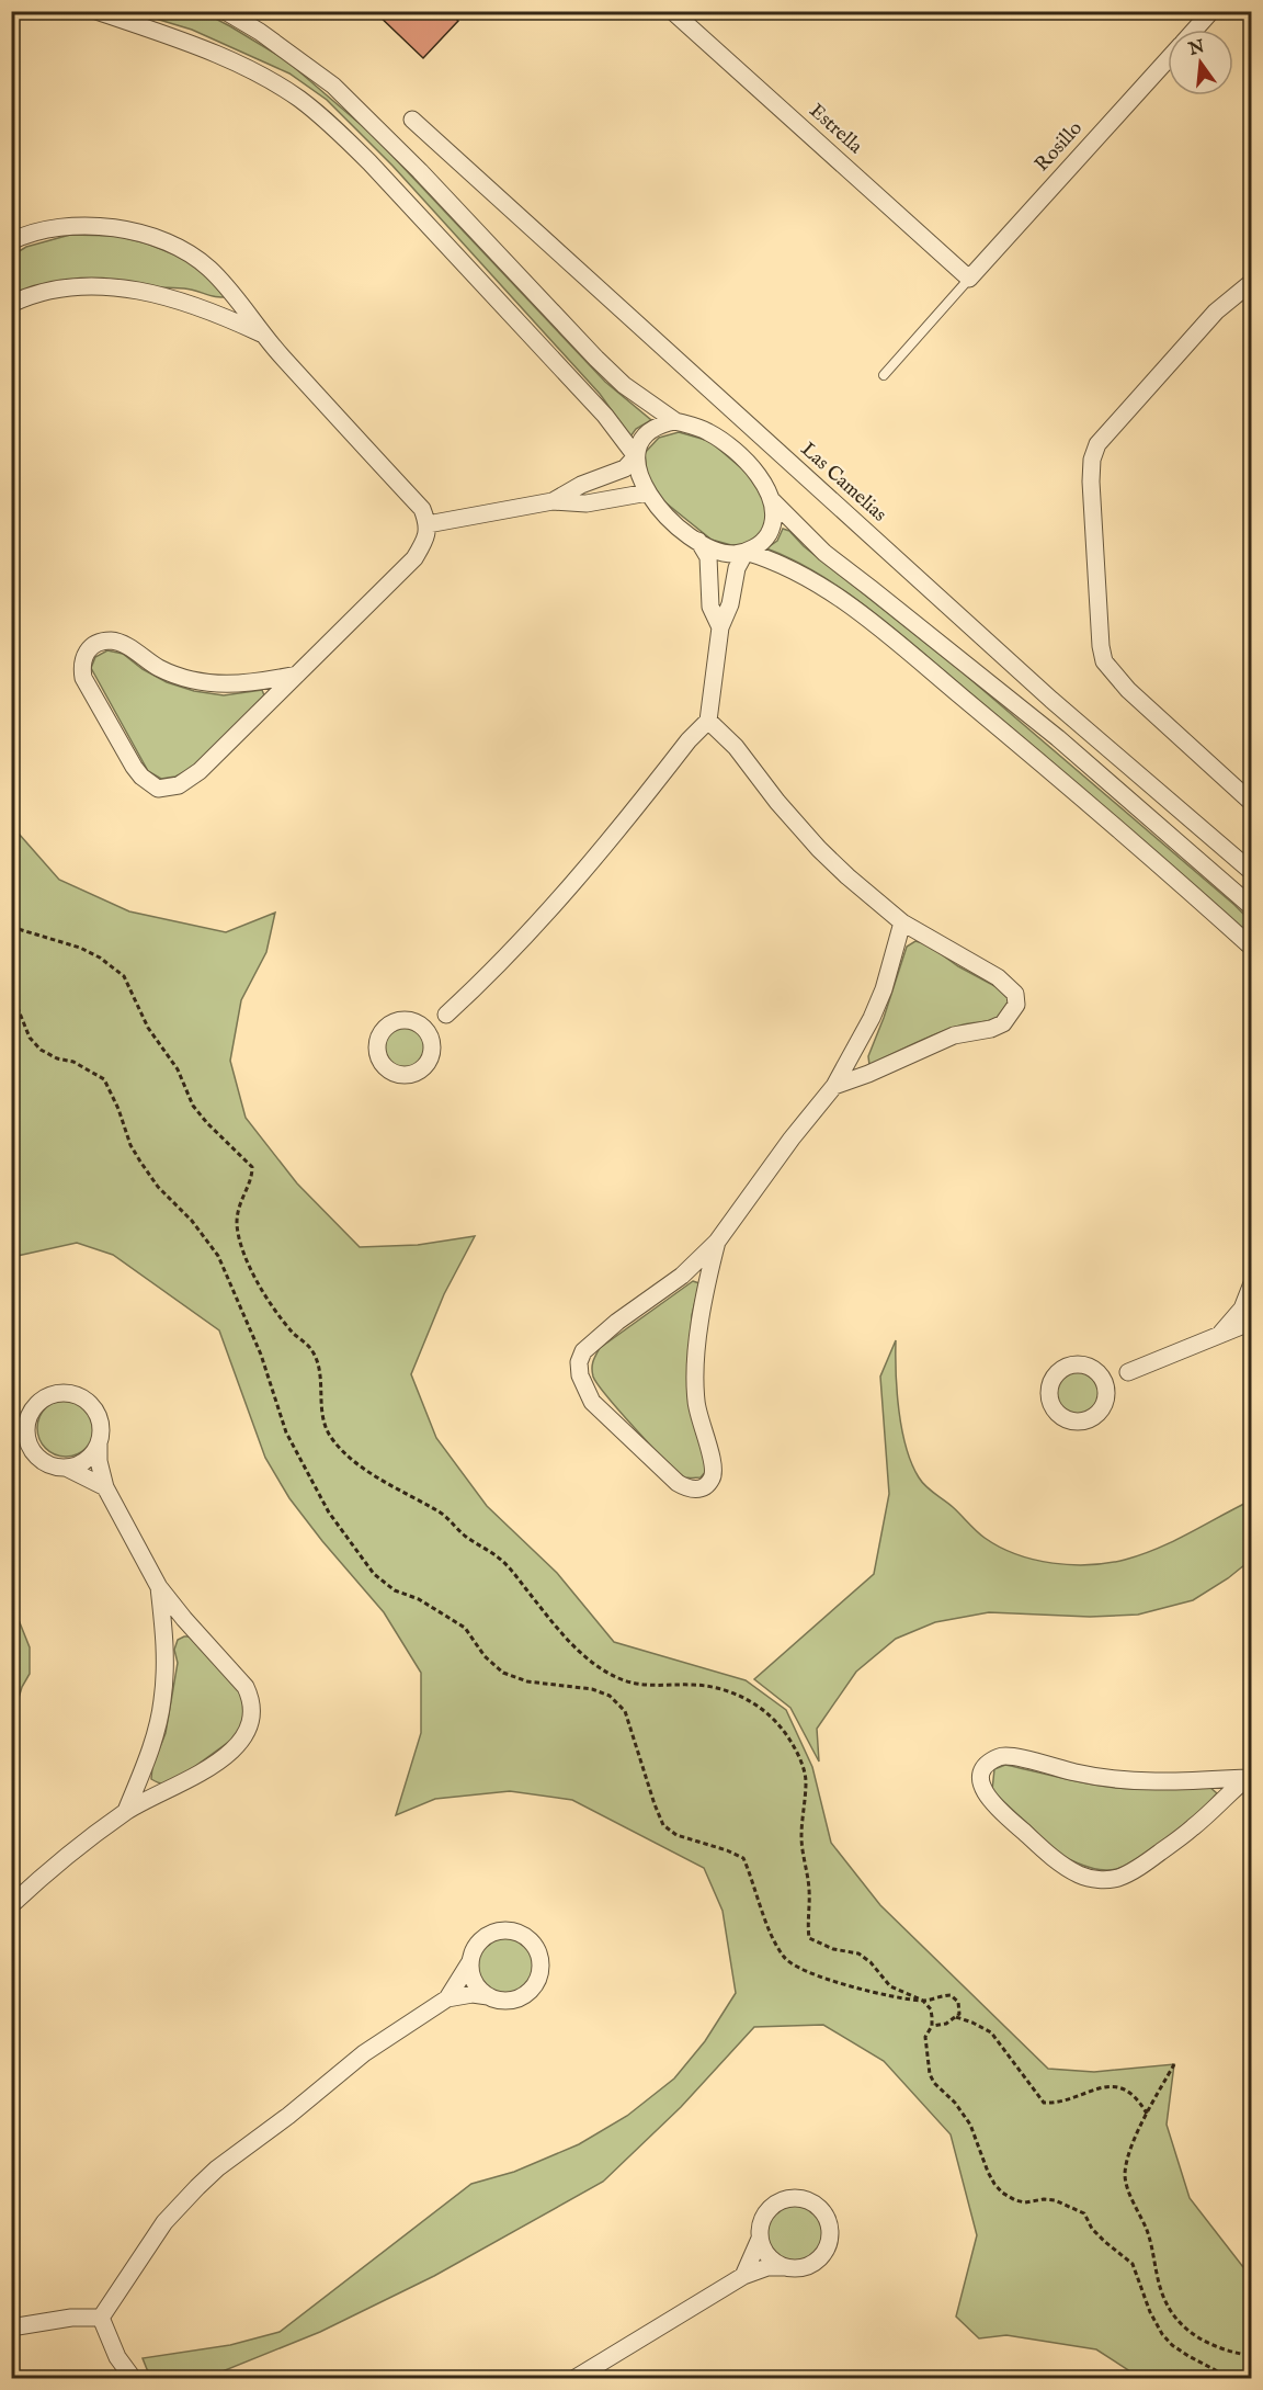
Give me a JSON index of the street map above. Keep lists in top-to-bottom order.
{
  "streets": {
    "street": ["Estrella", "Rosillo", "Las Camelias"]
  },
  "crossings": [
    ["Estrella", "Rosillo"]
  ],
  "north": "top"
}
